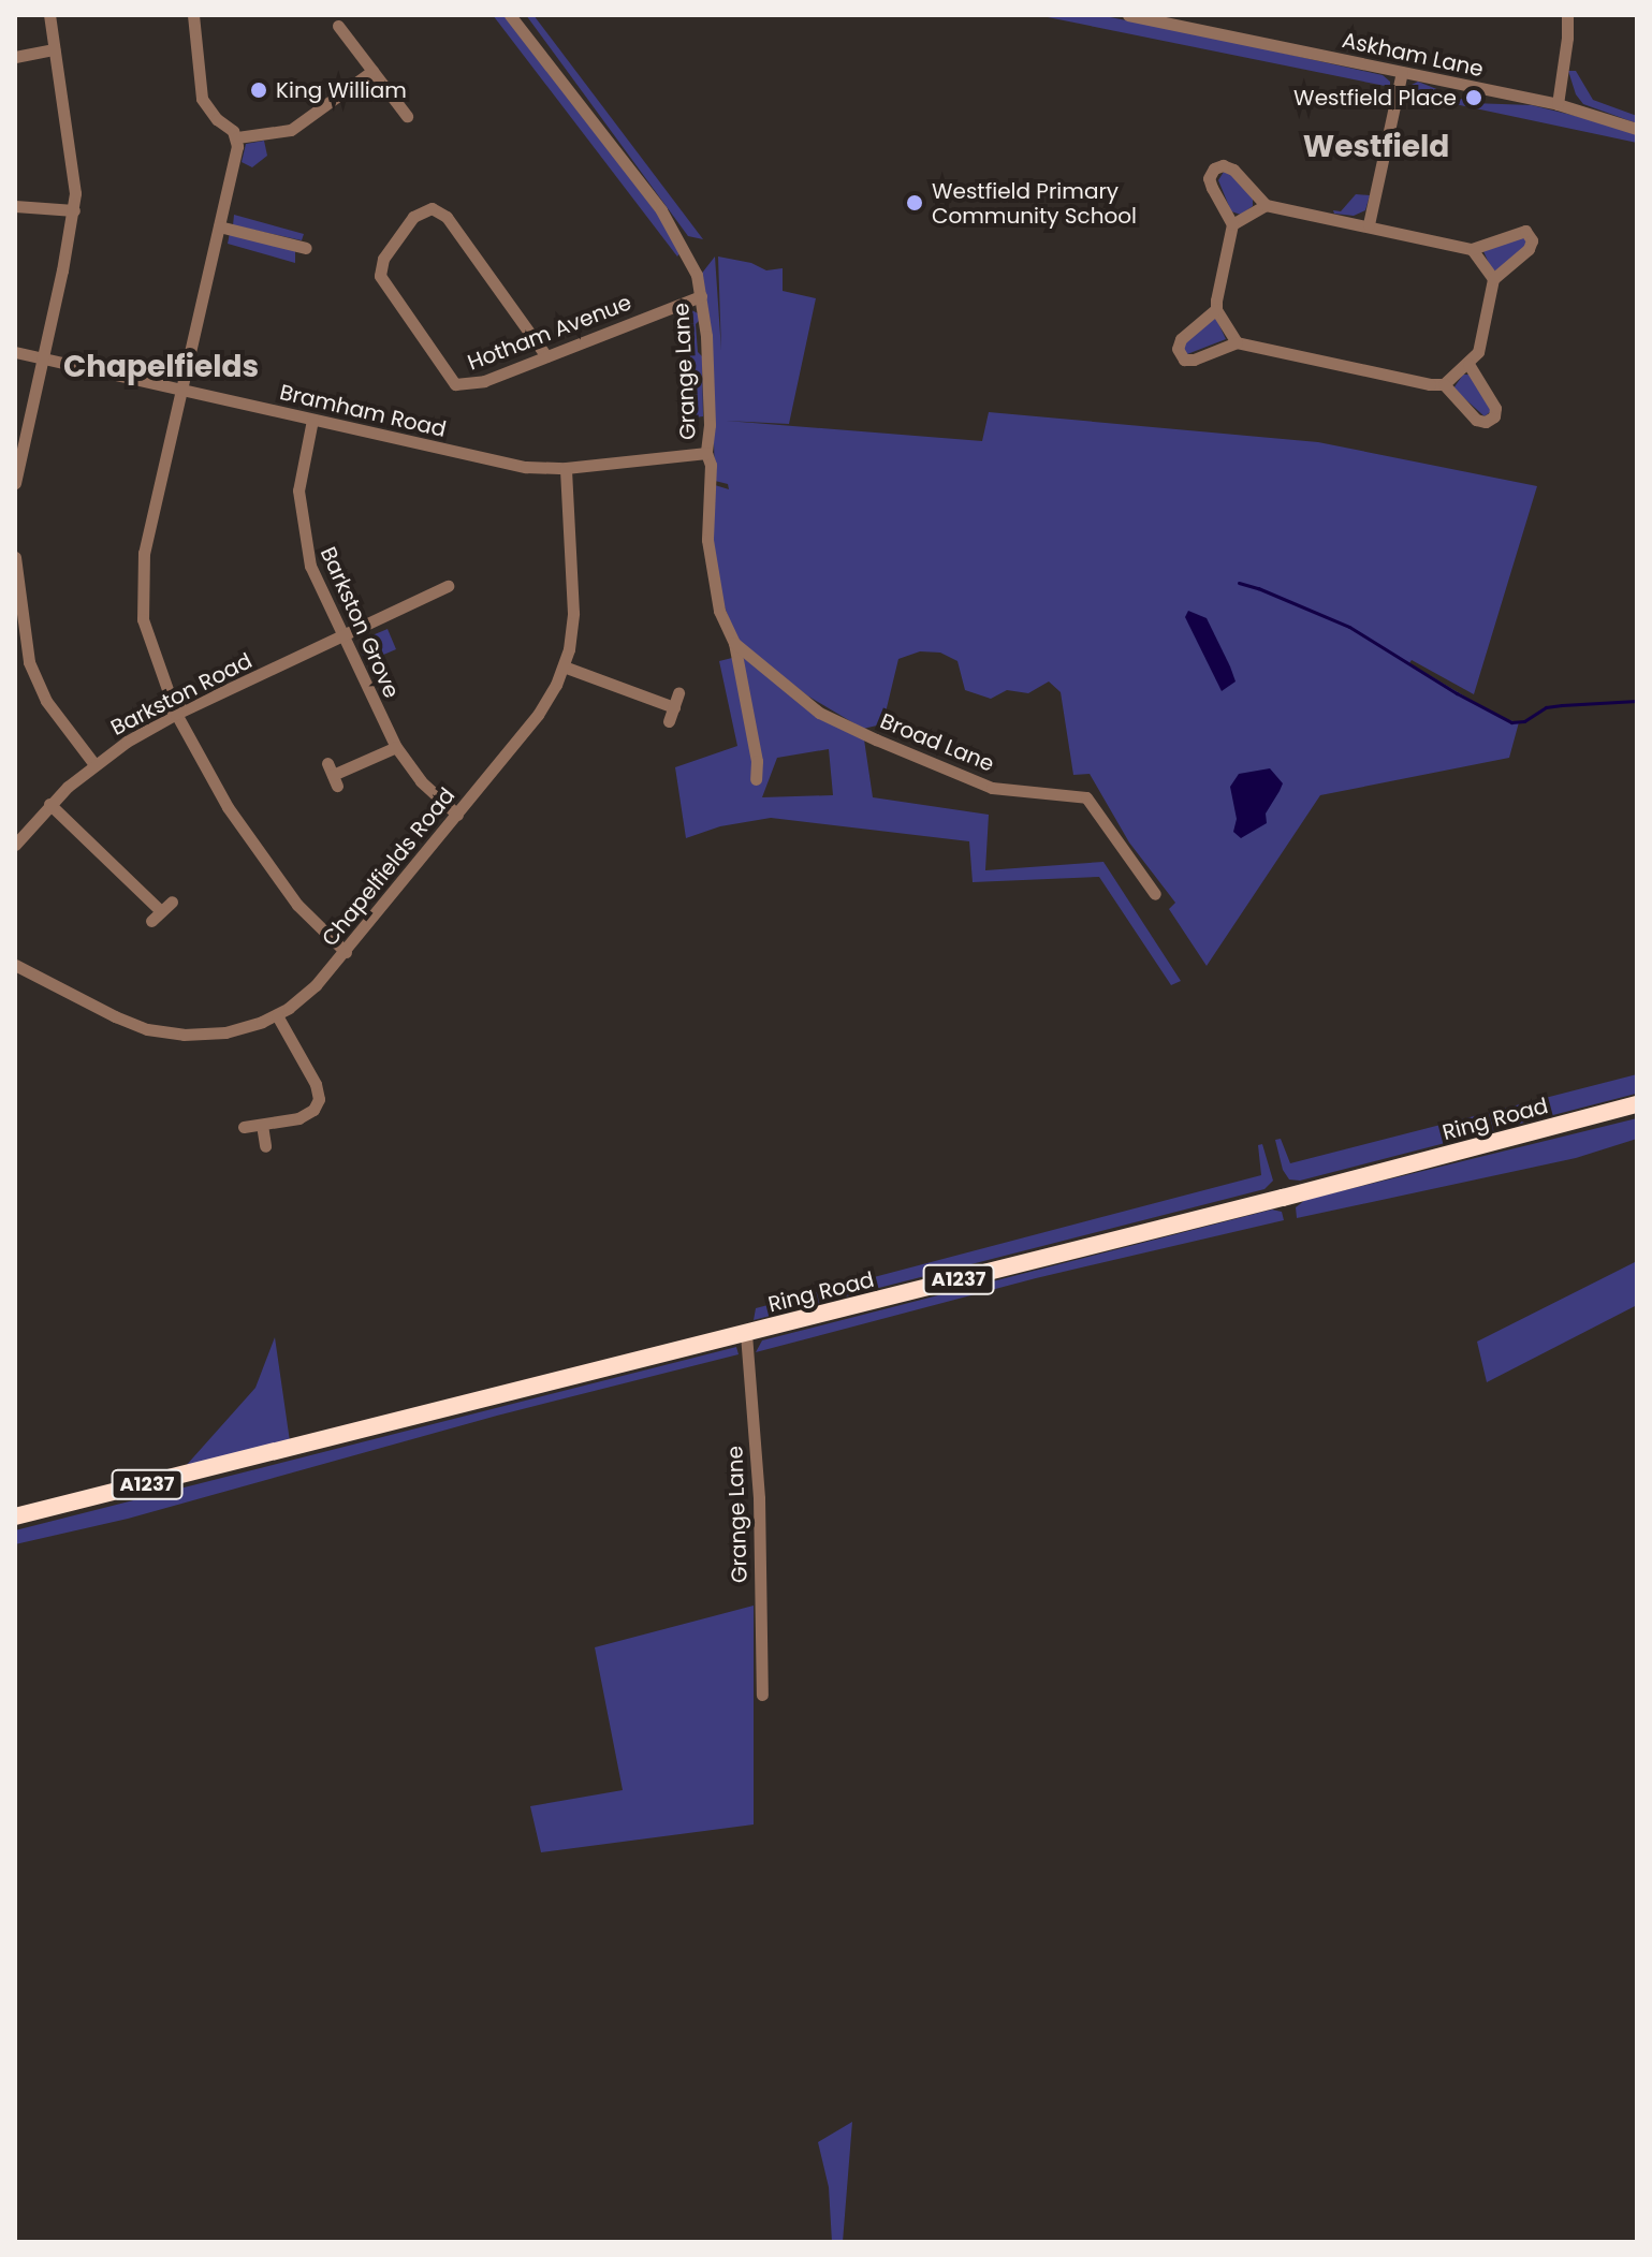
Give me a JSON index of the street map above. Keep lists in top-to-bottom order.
{
  "streets": {
    "highway": ["Ring Road", "A1237"],
    "street": [
      "Askham Lane",
      "Hotham Avenue",
      "Grange Lane",
      "Bramham Road",
      "Barkston Grove",
      "Barkston Road",
      "Broad Lane",
      "Chapelfields Road"
    ]
  },
  "crossings": [
    ["Hotham Avenue", "Grange Lane"],
    ["Grange Lane", "Bramham Road"],
    ["Grange Lane", "Broad Lane"],
    ["Grange Lane", "Ring Road"],
    ["Bramham Road", "Barkston Grove"],
    ["Bramham Road", "Chapelfields Road"],
    ["Barkston Grove", "Barkston Road"],
    ["Barkston Grove", "Chapelfields Road"]
  ],
  "districts": ["Westfield", "Chapelfields"],
  "places": ["King William", "Westfield Place", "Westfield Primary Community School"]
}
